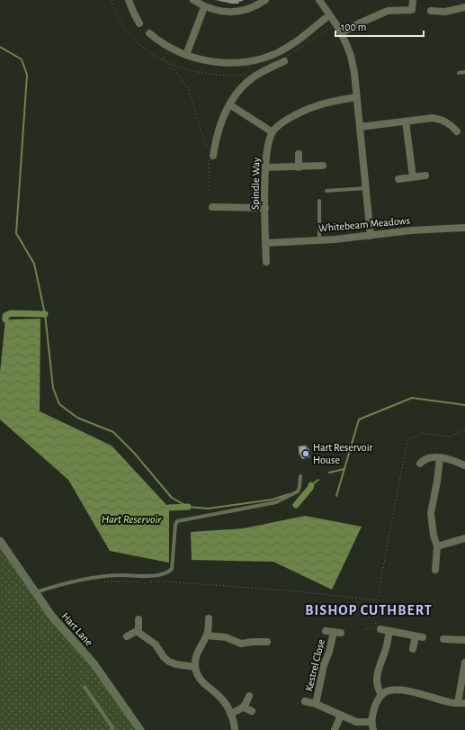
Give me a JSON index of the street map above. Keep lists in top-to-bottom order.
{
  "streets": {
    "street": [
      "Spindle Way",
      "Whitebeam Meadows",
      "Hart Lane",
      "Kestrel Close"
    ]
  },
  "crossings": [
    ["Spindle Way", "Whitebeam Meadows"]
  ],
  "districts": ["BISHOP CUTHBERT"],
  "water": ["Hart Reservoir"],
  "places": ["Hart Reservoir House"],
  "scale_bar": "100 m"
}
